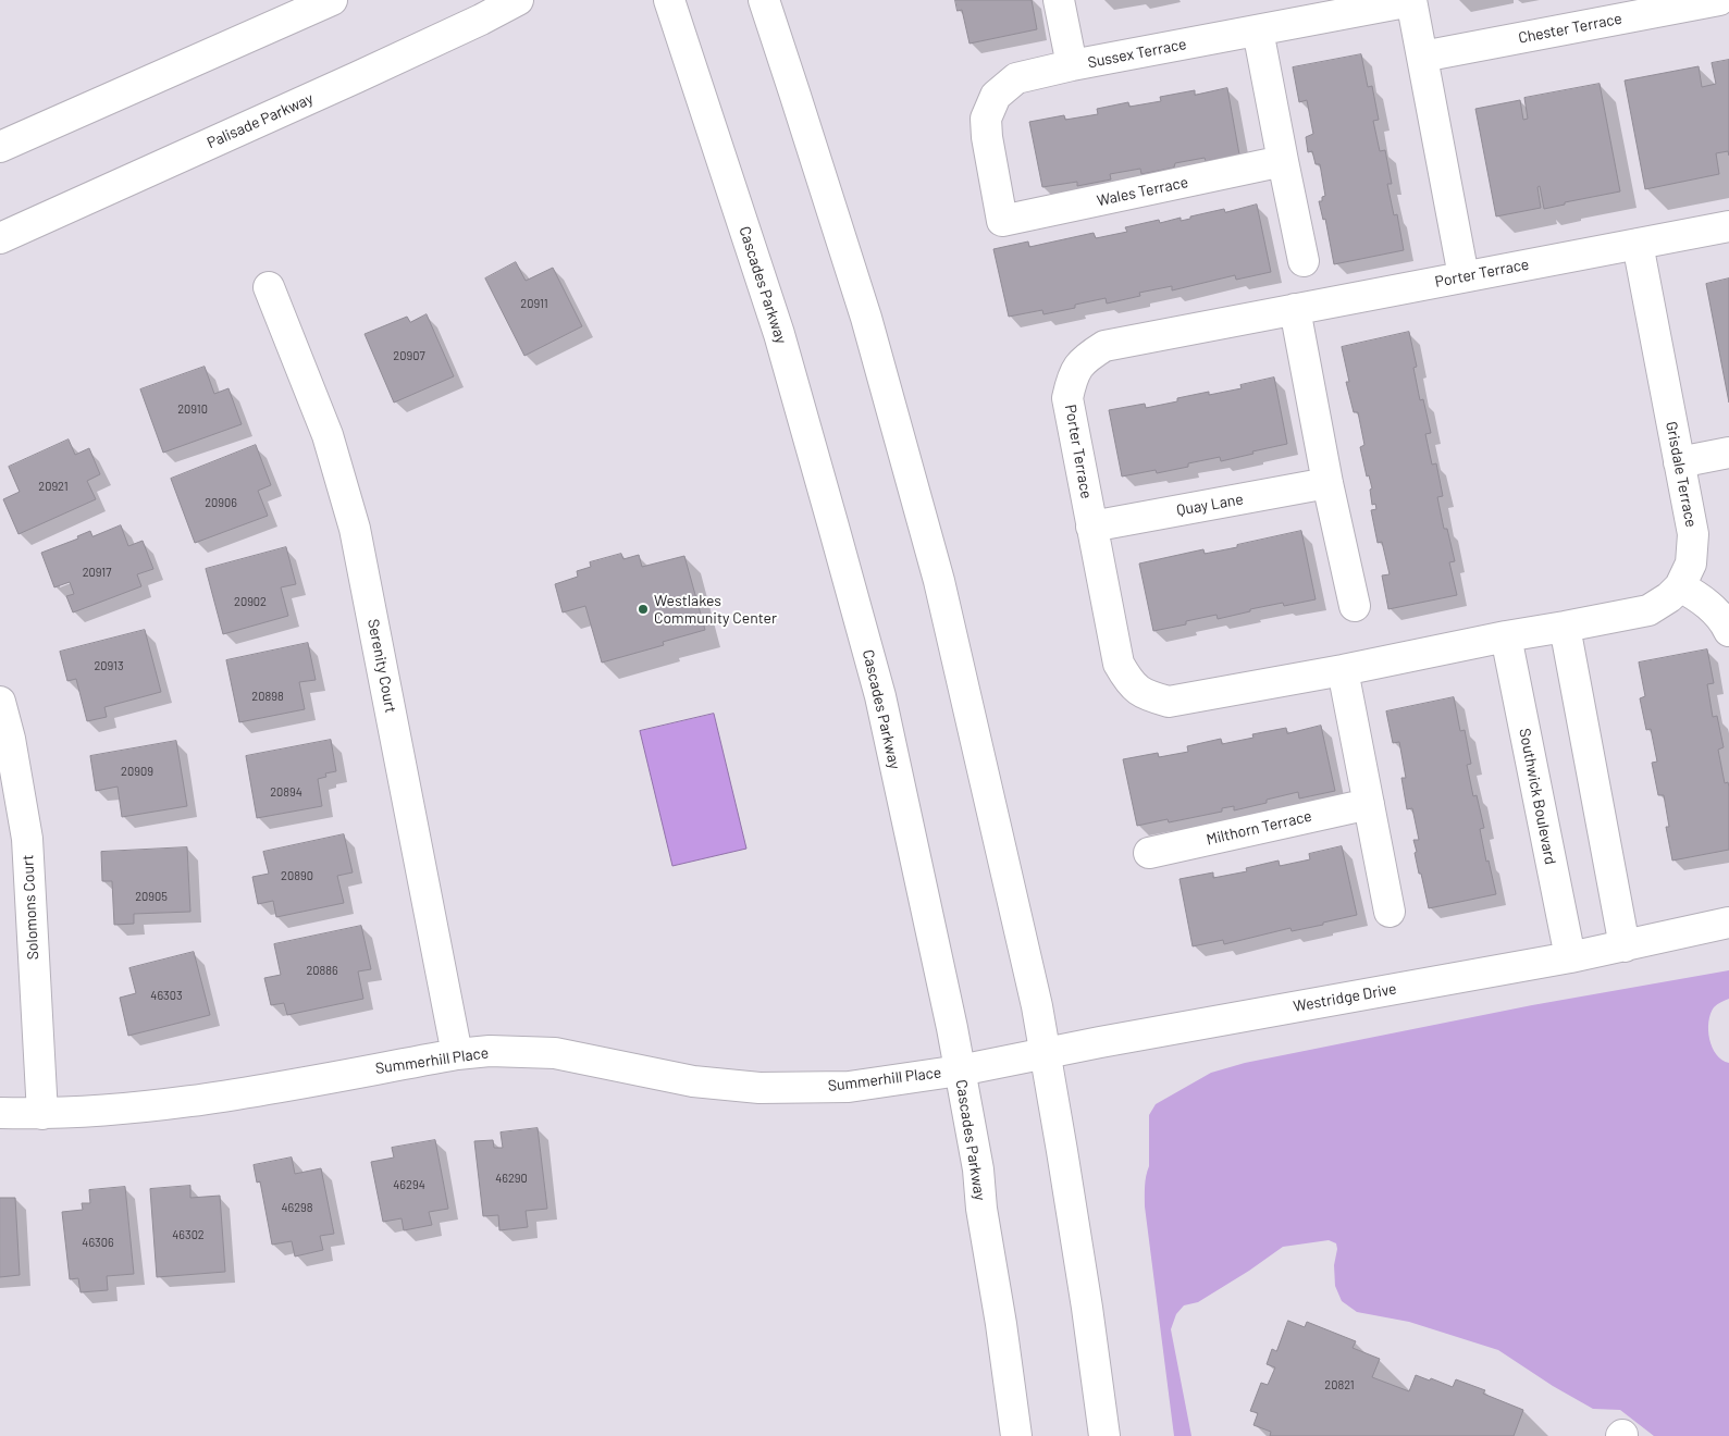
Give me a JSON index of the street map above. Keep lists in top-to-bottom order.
{
  "streets": {
    "street": [
      "Chester Terrace",
      "Sussex Terrace",
      "Palisade Parkway",
      "Wales Terrace",
      "Porter Terrace",
      "Cascades Parkway",
      "Grisdale Terrace",
      "Quay Lane",
      "Serenity Court",
      "Southwick Boulevard",
      "Milthorn Terrace",
      "Solomons Court",
      "Westridge Drive",
      "Summerhill Place"
    ]
  },
  "crossings": [
    ["Sussex Terrace", "Wales Terrace"],
    ["Porter Terrace", "Grisdale Terrace"],
    ["Porter Terrace", "Quay Lane"],
    ["Porter Terrace", "Southwick Boulevard"],
    ["Cascades Parkway", "Westridge Drive"],
    ["Cascades Parkway", "Summerhill Place"],
    ["Grisdale Terrace", "Southwick Boulevard"],
    ["Serenity Court", "Summerhill Place"],
    ["Southwick Boulevard", "Westridge Drive"],
    ["Solomons Court", "Summerhill Place"],
    ["Westridge Drive", "Summerhill Place"]
  ],
  "places": ["Westlakes Community Center"],
  "house_numbers": [
    "20911",
    "20907",
    "20910",
    "20921",
    "20906",
    "20917",
    "20902",
    "20913",
    "20898",
    "20909",
    "20894",
    "20890",
    "20905",
    "20886",
    "46303",
    "46290",
    "46294",
    "46298",
    "46302",
    "46306",
    "20821"
  ]
}
